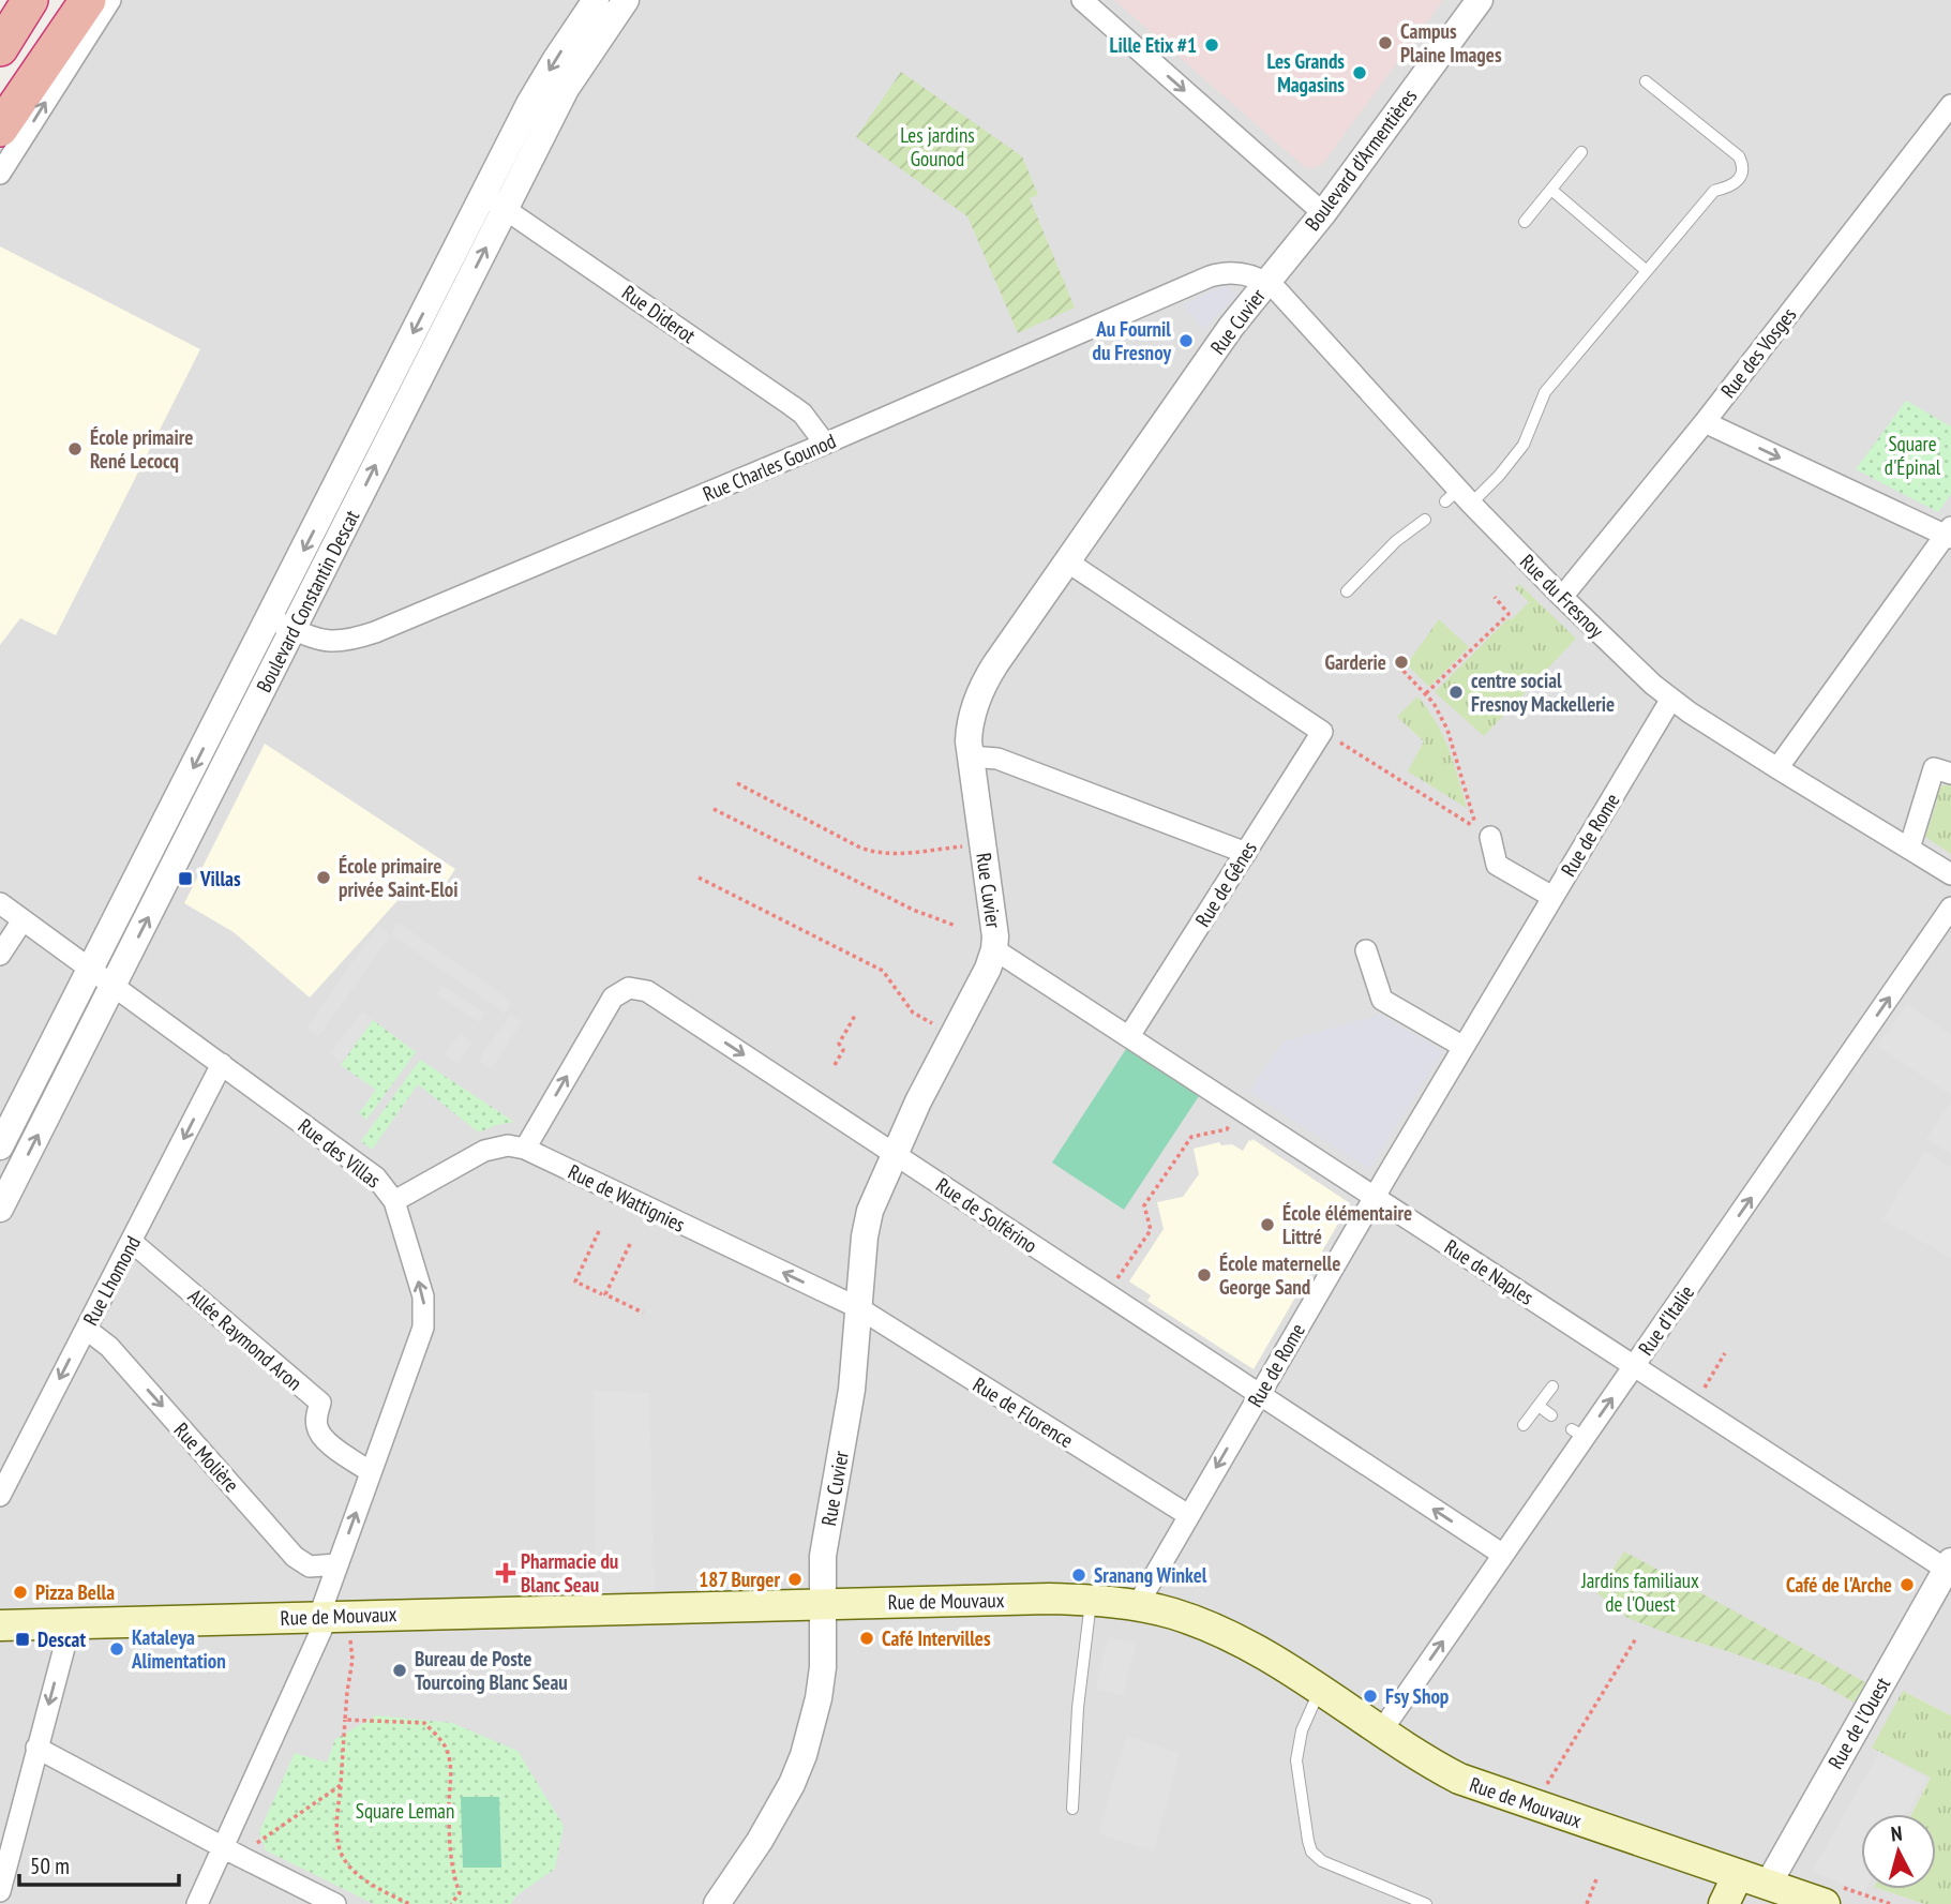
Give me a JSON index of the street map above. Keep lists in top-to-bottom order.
{
  "streets": {
    "main road": ["Rue de Mouvaux"],
    "street": [
      "Boulevard d'Armentières",
      "Rue Diderot",
      "Rue Cuvier",
      "Rue des Vosges",
      "Rue Charles Gounod",
      "Rue du Fresnoy",
      "Boulevard Constantin Descat",
      "Rue de Rome",
      "Rue de Gênes",
      "Rue des Villas",
      "Rue de Wattignies",
      "Rue de Solférino",
      "Rue de Naples",
      "Rue Lhomond",
      "Rue d'Italie",
      "Allée Raymond Aron",
      "Rue de Florence",
      "Rue Molière",
      "Rue de l'Ouest"
    ]
  },
  "crossings": [
    ["Boulevard d'Armentières", "Rue Cuvier"],
    ["Boulevard d'Armentières", "Rue Charles Gounod"],
    ["Boulevard d'Armentières", "Rue du Fresnoy"],
    ["Rue Diderot", "Rue Charles Gounod"],
    ["Rue Diderot", "Boulevard Constantin Descat"],
    ["Rue Cuvier", "Rue Charles Gounod"],
    ["Rue Cuvier", "Rue du Fresnoy"],
    ["Rue Cuvier", "Rue de Wattignies"],
    ["Rue Cuvier", "Rue de Solférino"],
    ["Rue Cuvier", "Rue de Naples"],
    ["Rue Cuvier", "Rue de Florence"],
    ["Rue Cuvier", "Rue de Mouvaux"],
    ["Rue des Vosges", "Rue du Fresnoy"],
    ["Rue Charles Gounod", "Rue du Fresnoy"],
    ["Rue Charles Gounod", "Boulevard Constantin Descat"],
    ["Rue du Fresnoy", "Rue de Rome"],
    ["Boulevard Constantin Descat", "Rue des Villas"],
    ["Rue de Rome", "Rue de Solférino"],
    ["Rue de Rome", "Rue de Naples"],
    ["Rue de Rome", "Rue de Florence"],
    ["Rue de Rome", "Rue de Mouvaux"],
    ["Rue de Gênes", "Rue de Naples"],
    ["Rue des Villas", "Rue de Wattignies"],
    ["Rue des Villas", "Rue Lhomond"],
    ["Rue des Villas", "Allée Raymond Aron"],
    ["Rue des Villas", "Rue Molière"],
    ["Rue des Villas", "Rue de Mouvaux"],
    ["Rue de Wattignies", "Rue de Solférino"],
    ["Rue de Wattignies", "Rue de Florence"],
    ["Rue de Solférino", "Rue d'Italie"],
    ["Rue de Naples", "Rue d'Italie"],
    ["Rue de Naples", "Rue de l'Ouest"],
    ["Rue Lhomond", "Allée Raymond Aron"],
    ["Rue Lhomond", "Rue Molière"],
    ["Rue d'Italie", "Rue de Mouvaux"],
    ["Rue de Mouvaux", "Rue de l'Ouest"]
  ],
  "one_way": [
    "Rue de Wattignies",
    "Rue Lhomond",
    "Rue d'Italie",
    "Rue Molière"
  ],
  "parks": [
    "Les jardins Gounod",
    "Square d'Épinal",
    "Jardins familiaux de l'Ouest",
    "Square Leman"
  ],
  "places": {
    "other": [
      "Campus Plaine Images",
      "Lille Etix #1",
      "Les Grands Magasins",
      "Au Fournil du Fresnoy",
      "École primaire René Lecocq",
      "Garderie",
      "centre social Fresnoy Mackellerie",
      "École primaire privée Saint-Eloi",
      "École élémentaire Littré",
      "École maternelle George Sand",
      "Sranang Winkel",
      "187 Burger",
      "Café de l'Arche",
      "Pizza Bella",
      "Café Intervilles",
      "Kataleya Alimentation",
      "Bureau de Poste Tourcoing Blanc Seau",
      "Fsy Shop"
    ],
    "transit": ["Villas", "Descat"],
    "health": ["Pharmacie du Blanc Seau"]
  },
  "scale_bar": "50 m",
  "north": "top"
}
